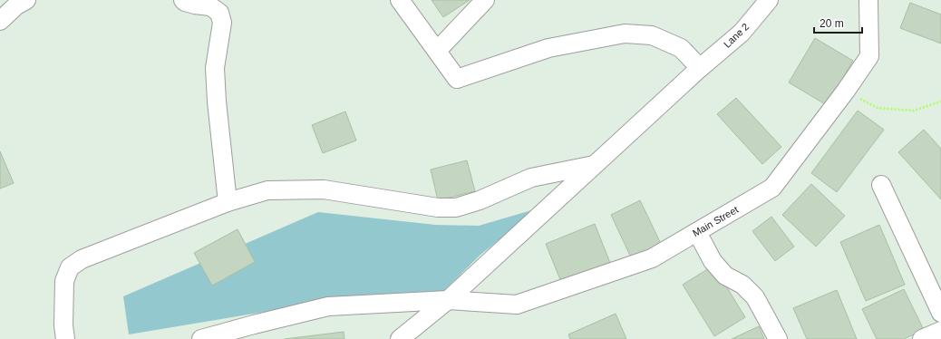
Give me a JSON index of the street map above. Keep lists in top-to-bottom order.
{
  "streets": {
    "street": ["Lane 2", "Main Street"]
  },
  "crossings": [
    ["Lane 2", "Main Street"]
  ],
  "scale_bar": "20 m"
}
